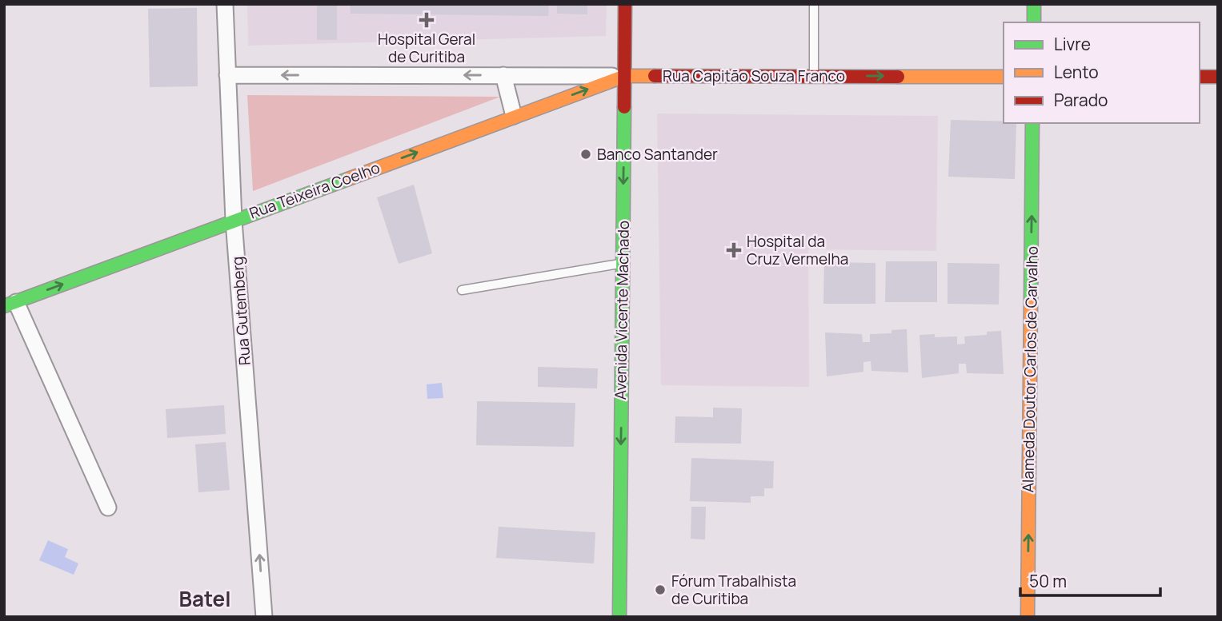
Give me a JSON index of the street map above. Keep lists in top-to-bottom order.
{
  "streets": {
    "street": [
      "Rua Capitão Souza Franco",
      "Rua Teixeira Coelho",
      "Avenida Vicente Machado",
      "Rua Gutemberg",
      "Alameda Doutor Carlos de Carvalho"
    ]
  },
  "crossings": [
    ["Rua Capitão Souza Franco", "Rua Teixeira Coelho"],
    ["Rua Capitão Souza Franco", "Avenida Vicente Machado"],
    ["Rua Capitão Souza Franco", "Rua Gutemberg"],
    ["Rua Teixeira Coelho", "Avenida Vicente Machado"],
    ["Rua Teixeira Coelho", "Rua Gutemberg"]
  ],
  "one_way": [
    "Rua Teixeira Coelho",
    "Avenida Vicente Machado",
    "Rua Gutemberg",
    "Alameda Doutor Carlos de Carvalho"
  ],
  "districts": ["Batel"],
  "places": {
    "health": ["Hospital Geral de Curitiba", "Hospital da Cruz Vermelha"],
    "other": ["Banco Santander", "Fórum Trabalhista de Curitiba"]
  },
  "legend": ["Livre", "Lento", "Parado"],
  "scale_bar": "50 m"
}
